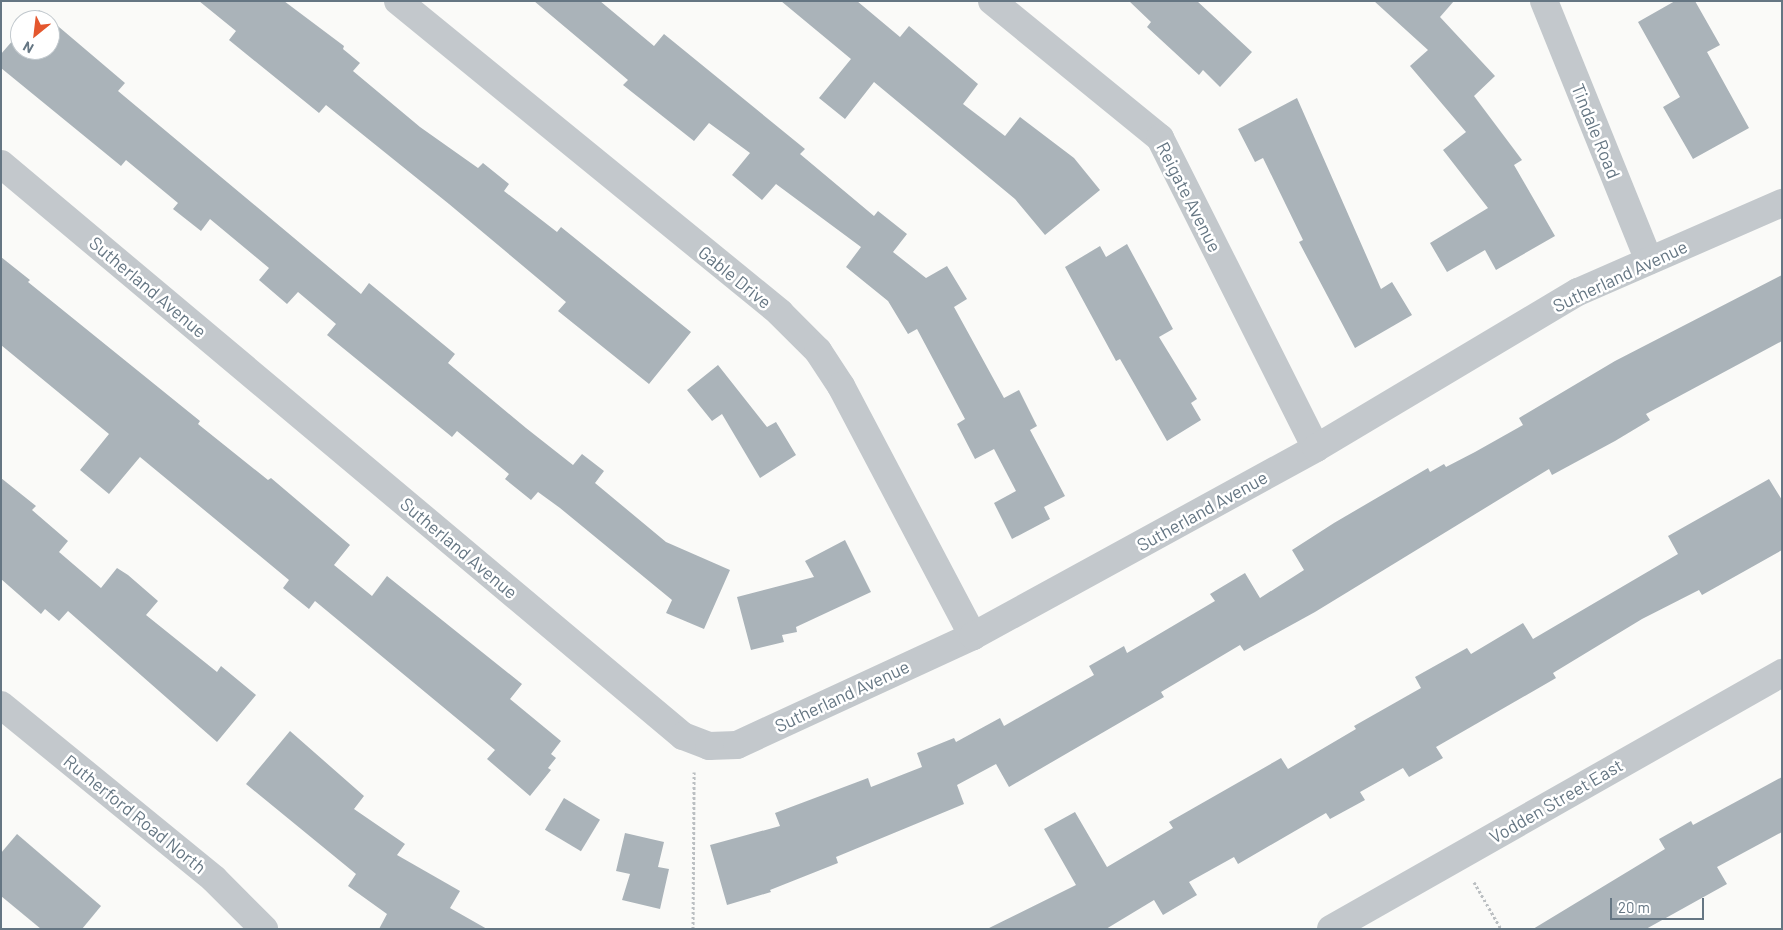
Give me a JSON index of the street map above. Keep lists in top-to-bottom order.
{
  "streets": {
    "street": [
      "Tindale Road",
      "Reigate Avenue",
      "Sutherland Avenue",
      "Gable Drive",
      "Vodden Street East",
      "Rutherford Road North"
    ]
  },
  "crossings": [
    ["Tindale Road", "Sutherland Avenue"],
    ["Reigate Avenue", "Sutherland Avenue"],
    ["Sutherland Avenue", "Gable Drive"]
  ],
  "scale_bar": "20 m",
  "north": "bottom left"
}
